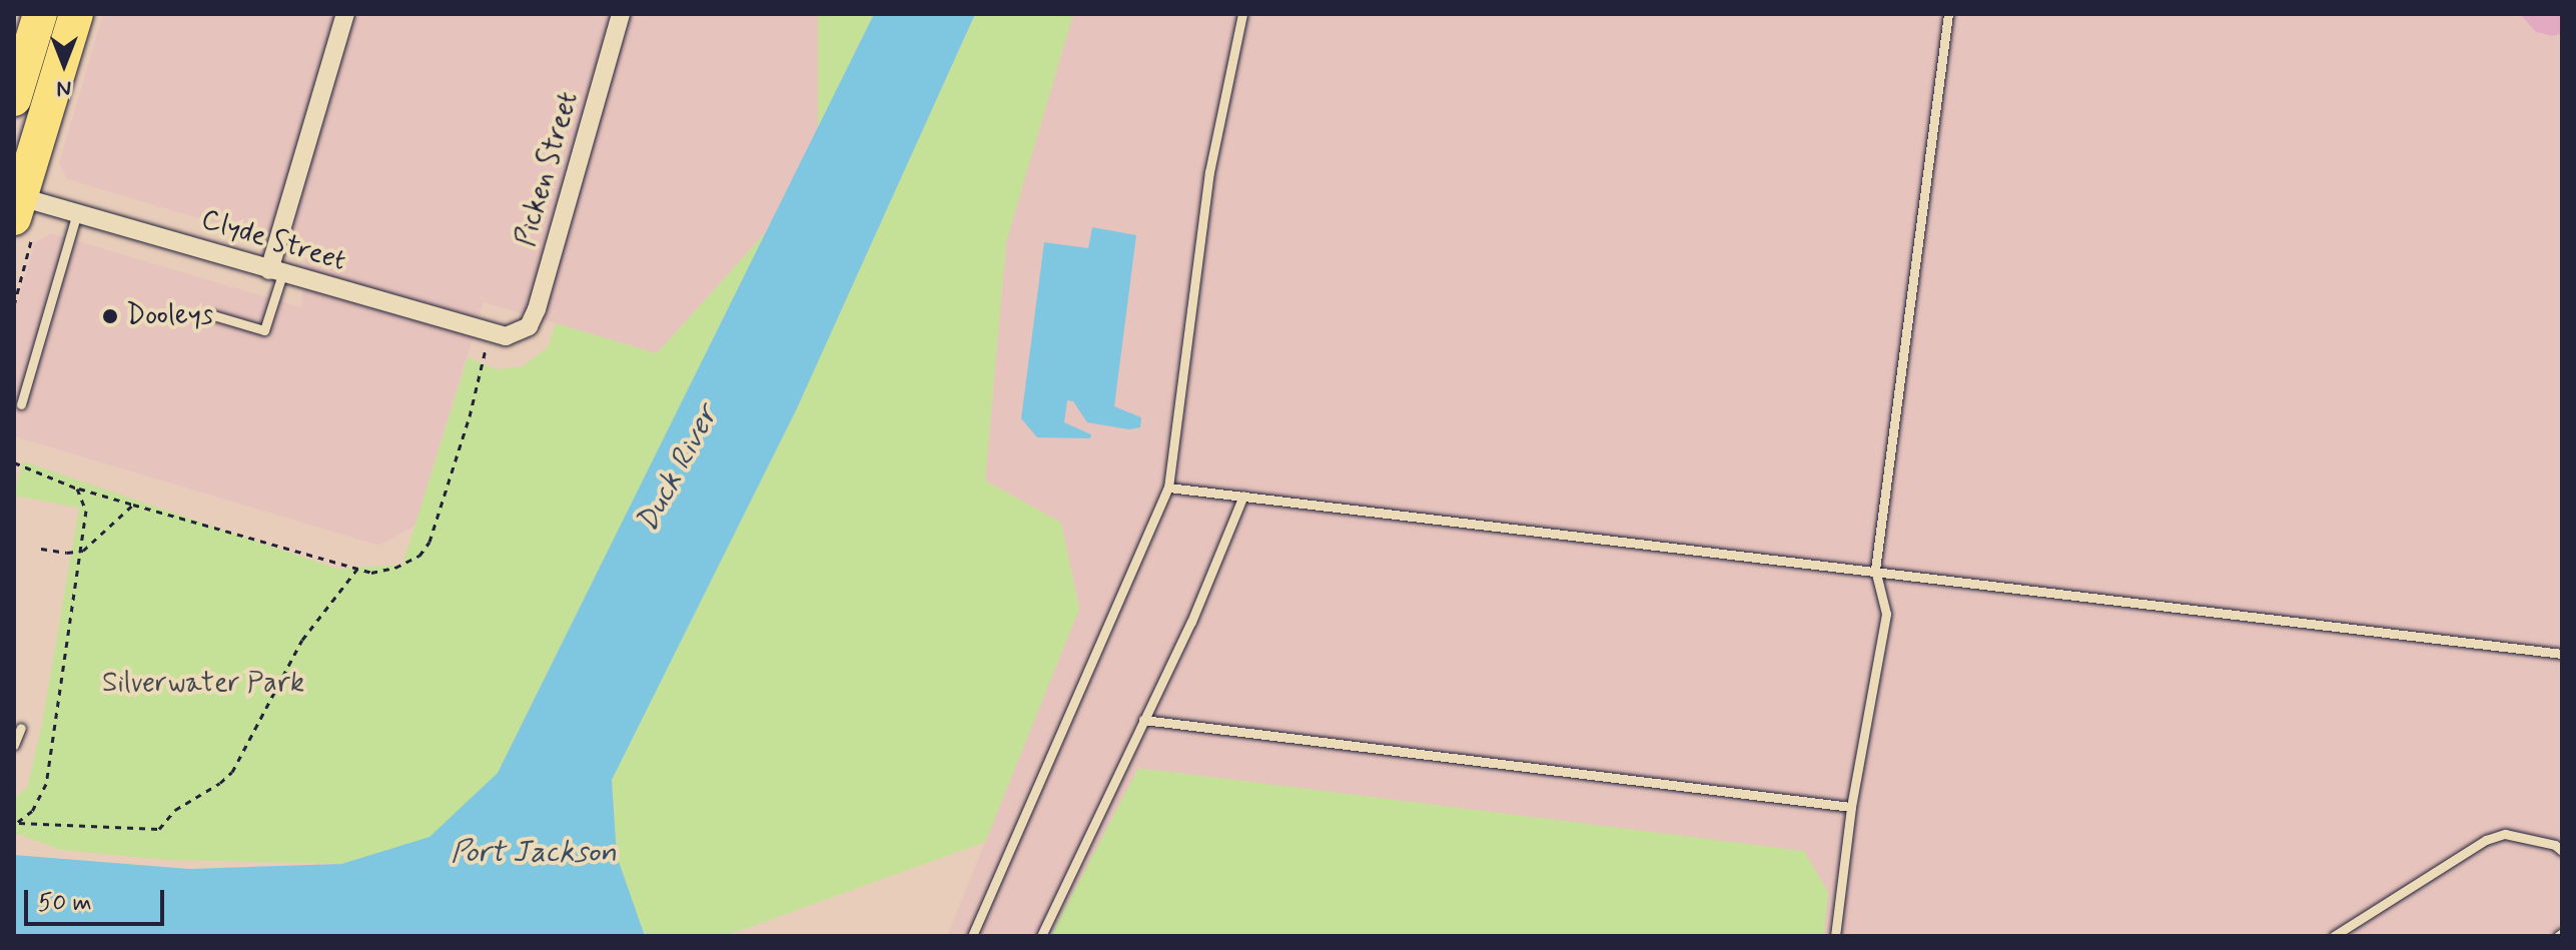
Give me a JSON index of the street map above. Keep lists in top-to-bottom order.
{
  "streets": {
    "street": ["Picken Street", "Clyde Street"]
  },
  "crossings": [
    ["Picken Street", "Clyde Street"]
  ],
  "water": ["Duck River", "Port Jackson"],
  "parks": ["Silverwater Park"],
  "places": ["Dooleys"],
  "scale_bar": "50 m",
  "north": "bottom"
}
